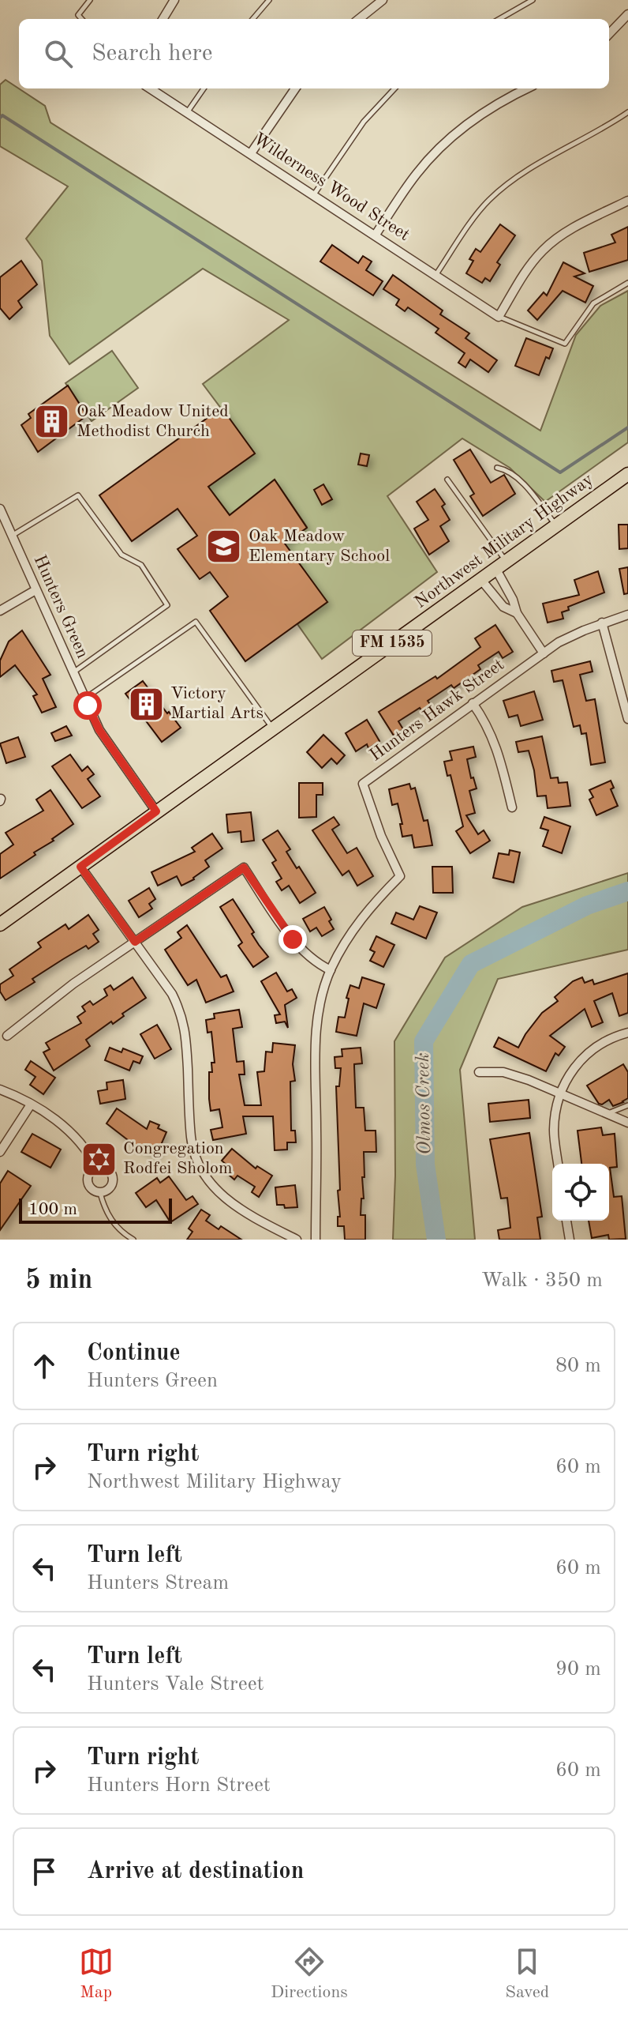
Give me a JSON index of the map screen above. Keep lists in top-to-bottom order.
{
  "streets": {
    "main road": ["Northwest Military Highway", "FM 1535"],
    "street": ["Wilderness Wood Street", "Hunters Green", "Hunters Hawk Street"]
  },
  "crossings": [
    ["Northwest Military Highway", "Hunters Green"]
  ],
  "water": ["Olmos Creek"],
  "places": {
    "building": ["Oak Meadow United Methodist Church", "Victory Martial Arts"],
    "school or university": ["Oak Meadow Elementary School"],
    "synagogue": ["Congregation Rodfei Sholom"]
  },
  "scale_bar": "100 m",
  "page": {
    "search": "Search here",
    "scale": "100 m",
    "heading": ["5 min", "Walk · 350 m"],
    "list": [
      ["Continue", "Hunters Green", "80 m"],
      ["Turn right", "Northwest Military Highway", "60 m"],
      ["Turn left", "Hunters Stream", "60 m"],
      ["Turn left", "Hunters Vale Street", "90 m"],
      ["Turn right", "Hunters Horn Street", "60 m"],
      "Arrive at destination"
    ],
    "nav": ["Map", "Directions", "Saved"]
  }
}
